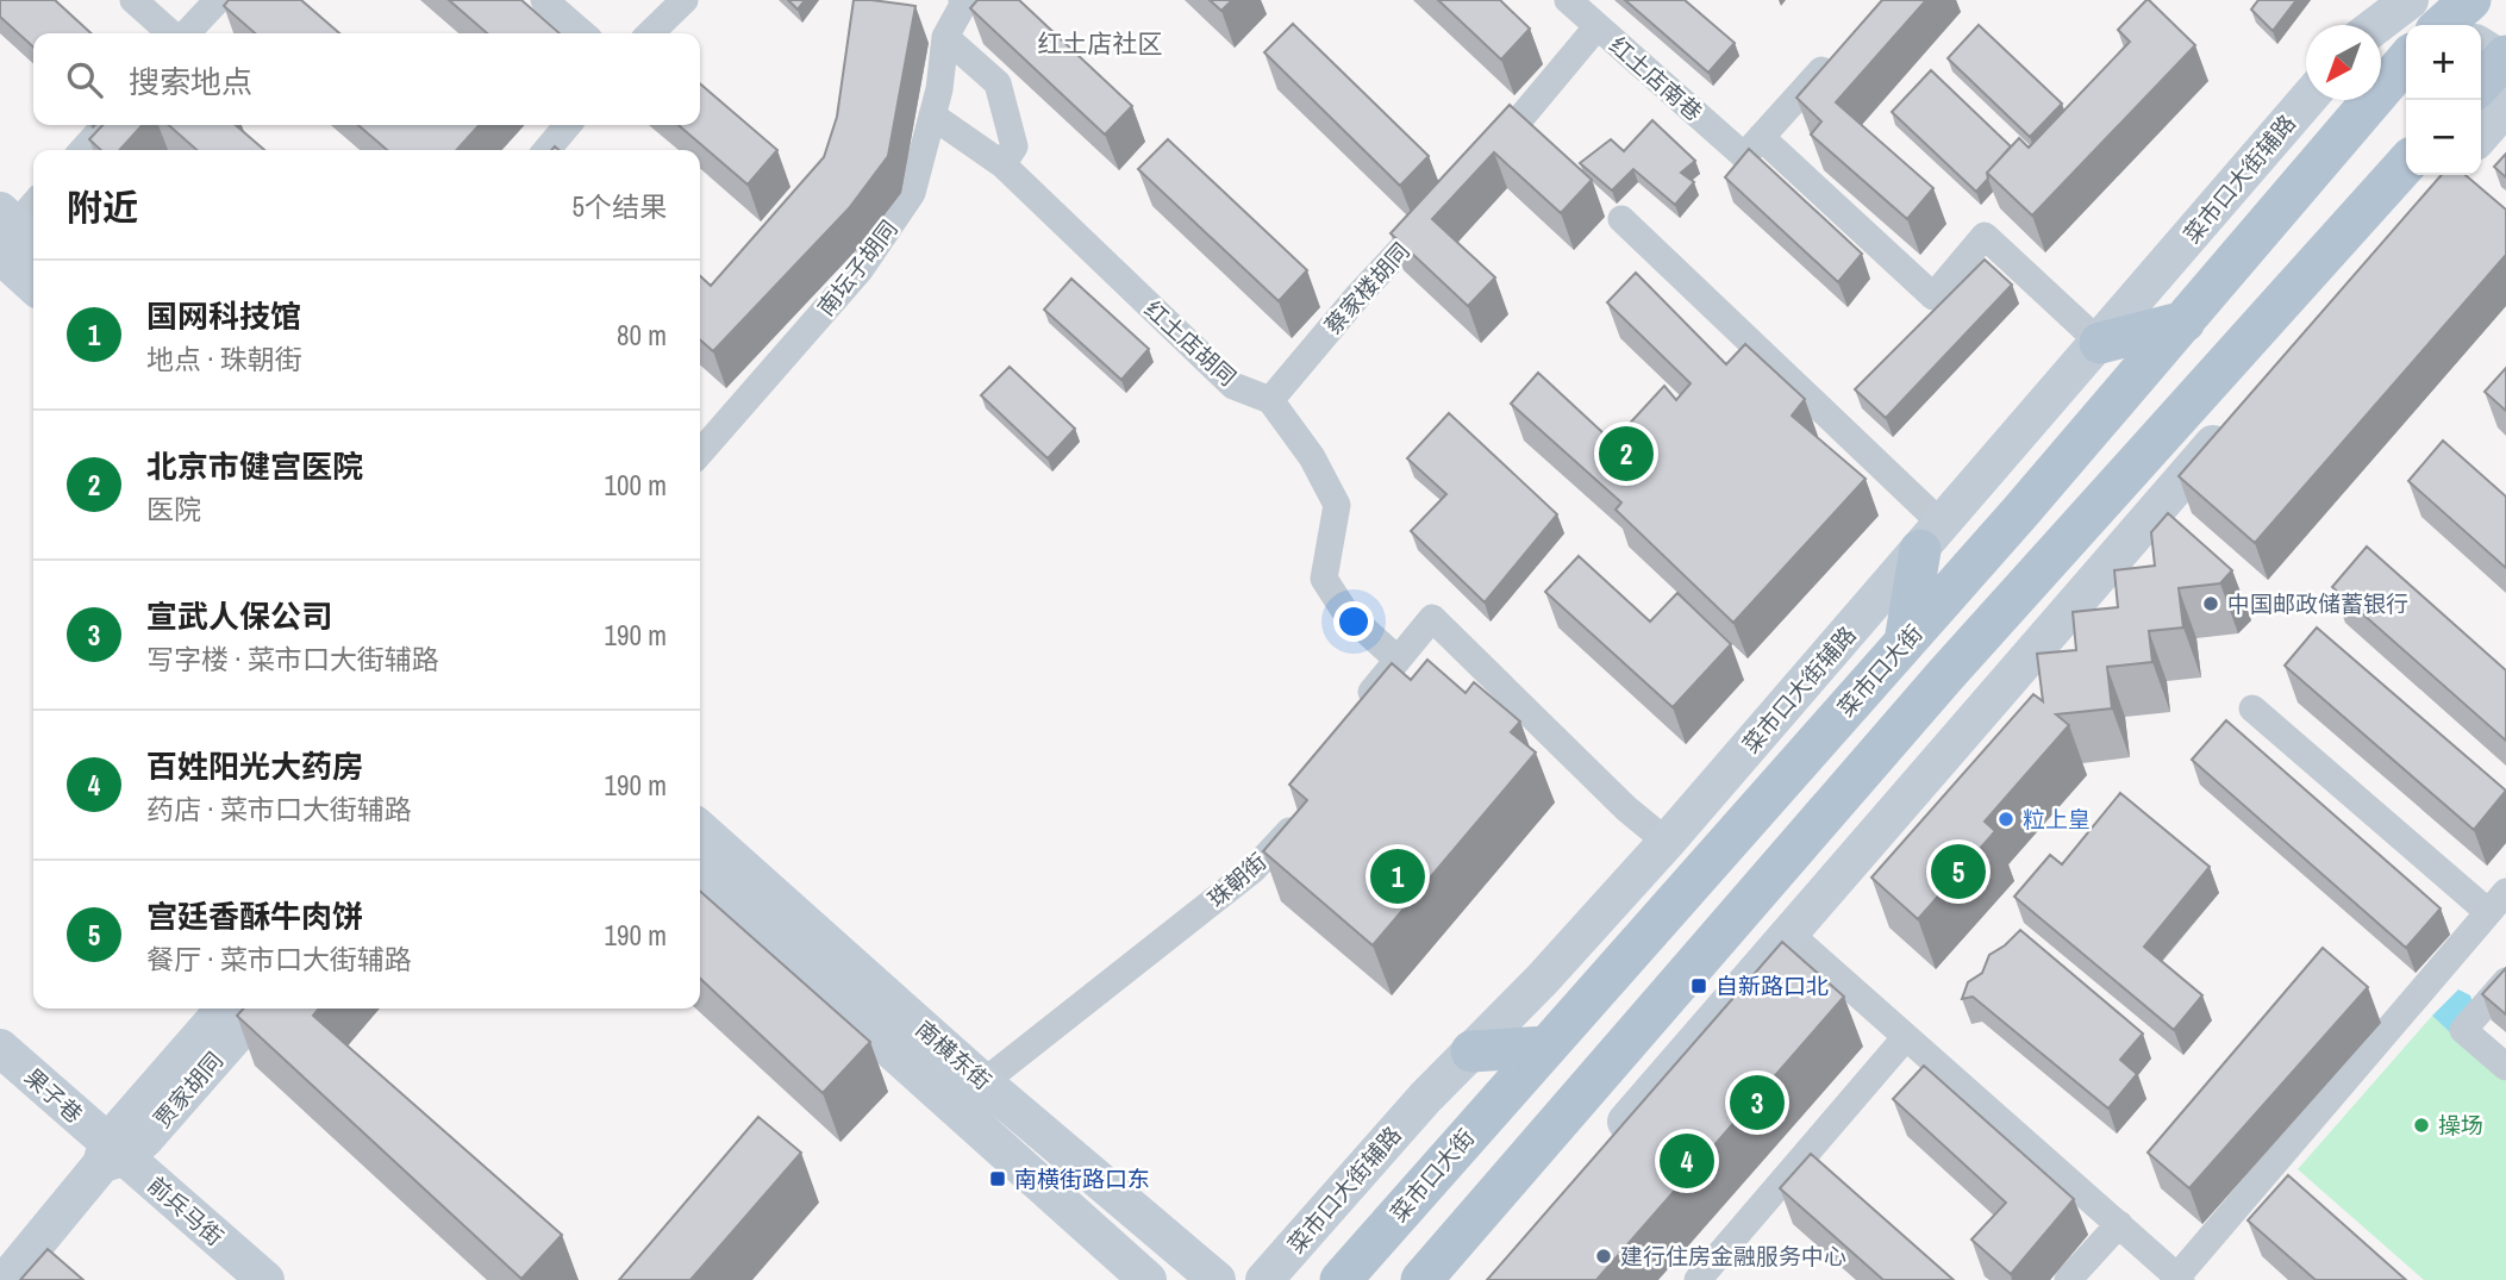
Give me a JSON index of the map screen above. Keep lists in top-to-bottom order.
{
  "streets": {
    "main road": ["菜市口大街"],
    "street": [
      "红土店南巷",
      "菜市口大街辅路",
      "南坛子胡同",
      "蔡家楼胡同",
      "红土店胡同",
      "珠朝街",
      "南横东街",
      "贾家胡同",
      "果子巷",
      "前兵马街"
    ]
  },
  "crossings": [
    ["红土店南巷", "菜市口大街辅路"],
    ["南坛子胡同", "红土店胡同"],
    ["蔡家楼胡同", "红土店胡同"],
    ["珠朝街", "南横东街"],
    ["贾家胡同", "果子巷"],
    ["贾家胡同", "前兵马街"],
    ["果子巷", "前兵马街"]
  ],
  "districts": ["红土店社区"],
  "places": {
    "other": [
      "中国邮政储蓄银行",
      "粒上皇",
      "操场",
      "建行住房金融服务中心"
    ],
    "transit": ["自新路口北", "南横街路口东"]
  },
  "north": "bottom left",
  "page": {
    "map_buttons": ["+", "−"],
    "search": "搜索地点",
    "heading": ["附近", "5个结果"],
    "list": [
      {
        "mark": "1",
        "name": "国网科技馆",
        "note": "地点 · 珠朝街",
        "value": "80 m"
      },
      {
        "mark": "2",
        "name": "北京市健宫医院",
        "note": "医院",
        "value": "100 m"
      },
      {
        "mark": "3",
        "name": "宣武人保公司",
        "note": "写字楼 · 菜市口大街辅路",
        "value": "190 m"
      },
      {
        "mark": "4",
        "name": "百姓阳光大药房",
        "note": "药店 · 菜市口大街辅路",
        "value": "190 m"
      },
      {
        "mark": "5",
        "name": "宫廷香酥牛肉饼",
        "note": "餐厅 · 菜市口大街辅路",
        "value": "190 m"
      }
    ],
    "pins": [
      "2",
      "5",
      "1",
      "3",
      "4"
    ]
  }
}
